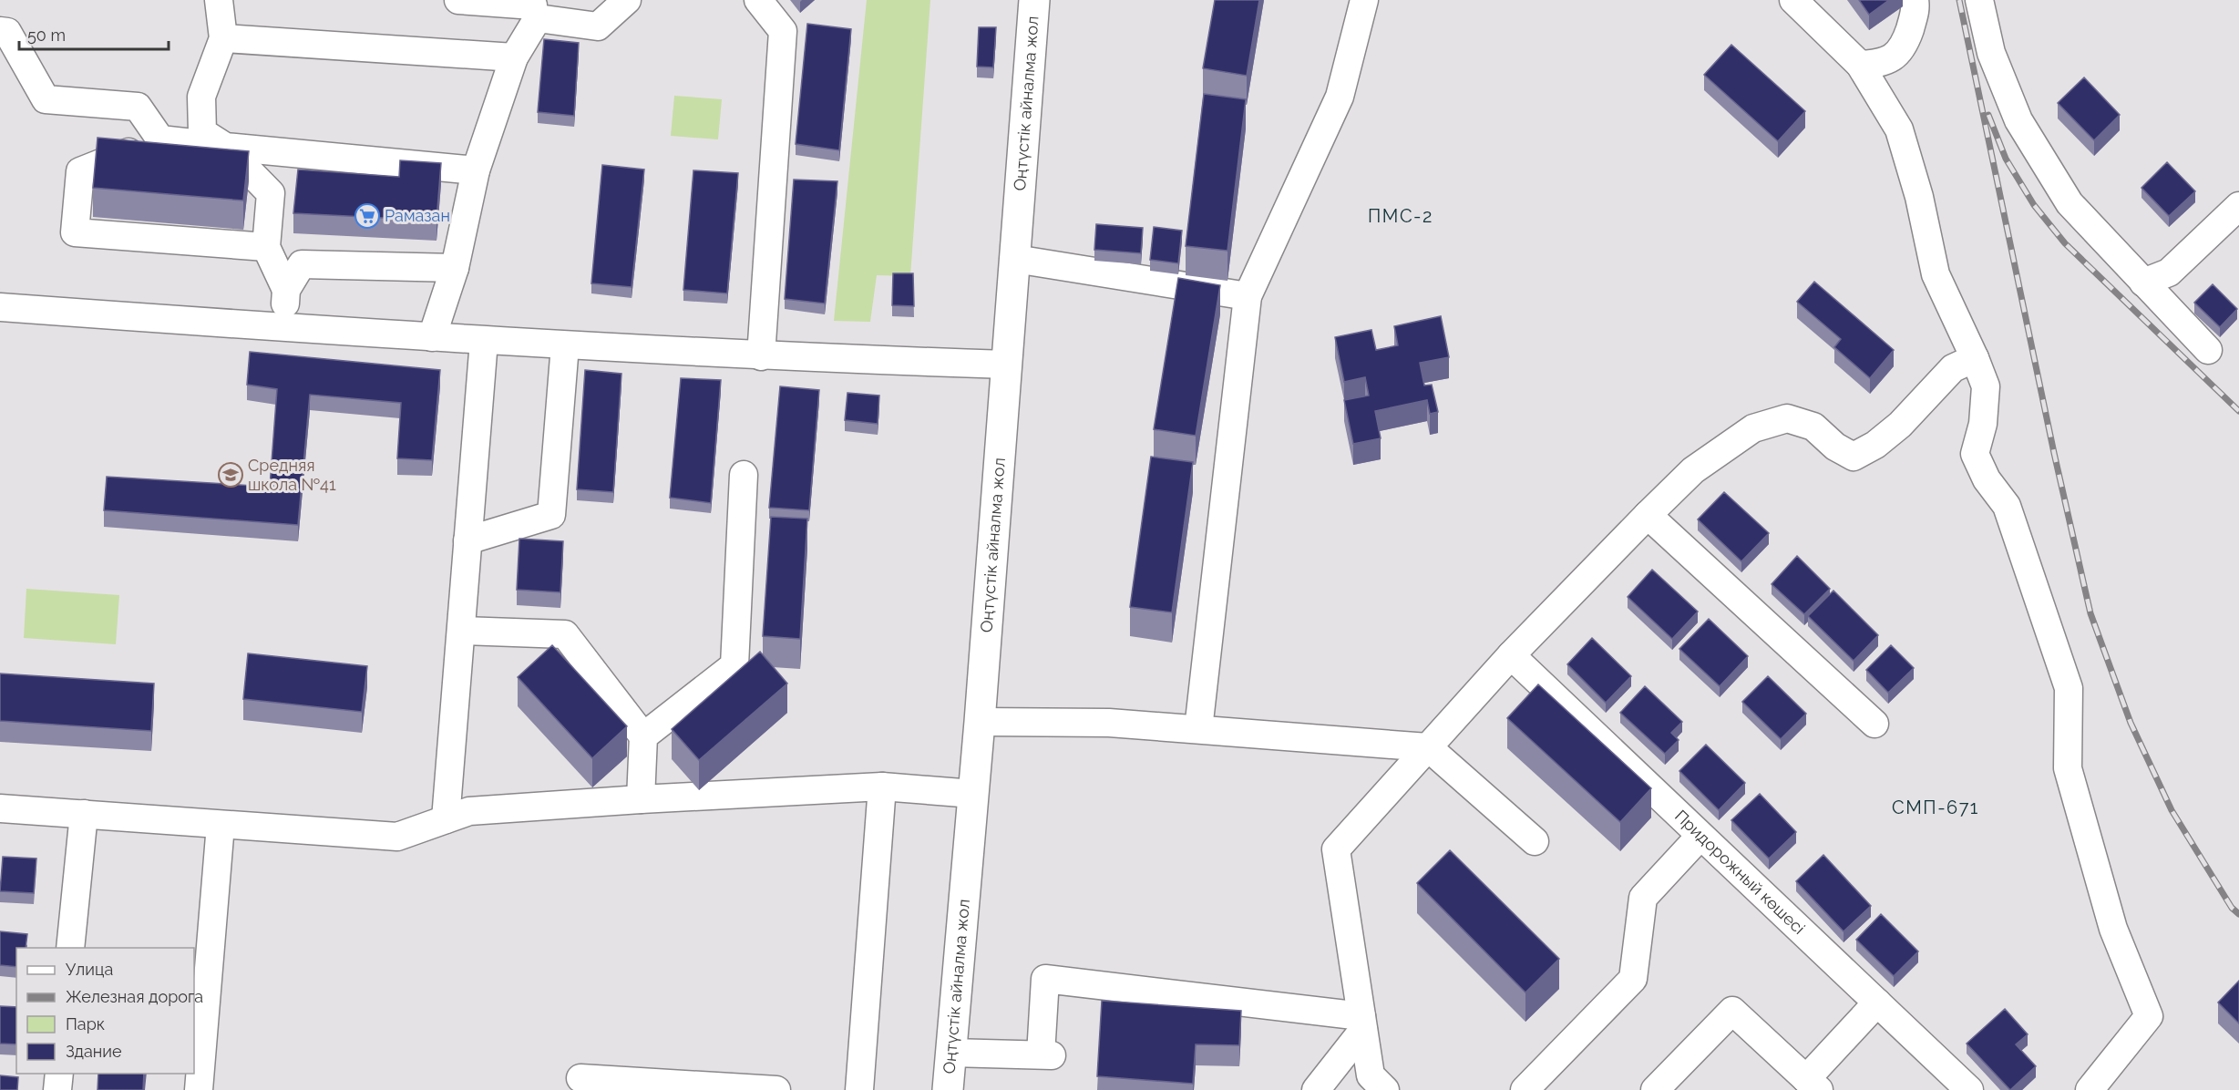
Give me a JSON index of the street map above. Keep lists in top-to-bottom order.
{
  "streets": {
    "highway": ["Оңтүстік айналма жол"],
    "street": ["Придорожный көшесі"]
  },
  "districts": ["ПМС-2", "СМП-671"],
  "places": {
    "supermarket": ["Рамазан"],
    "school or university": ["Средняя школа №41"]
  },
  "legend": [
    "Улица",
    "Железная дорога",
    "Парк",
    "Здание"
  ],
  "scale_bar": "50 m"
}
